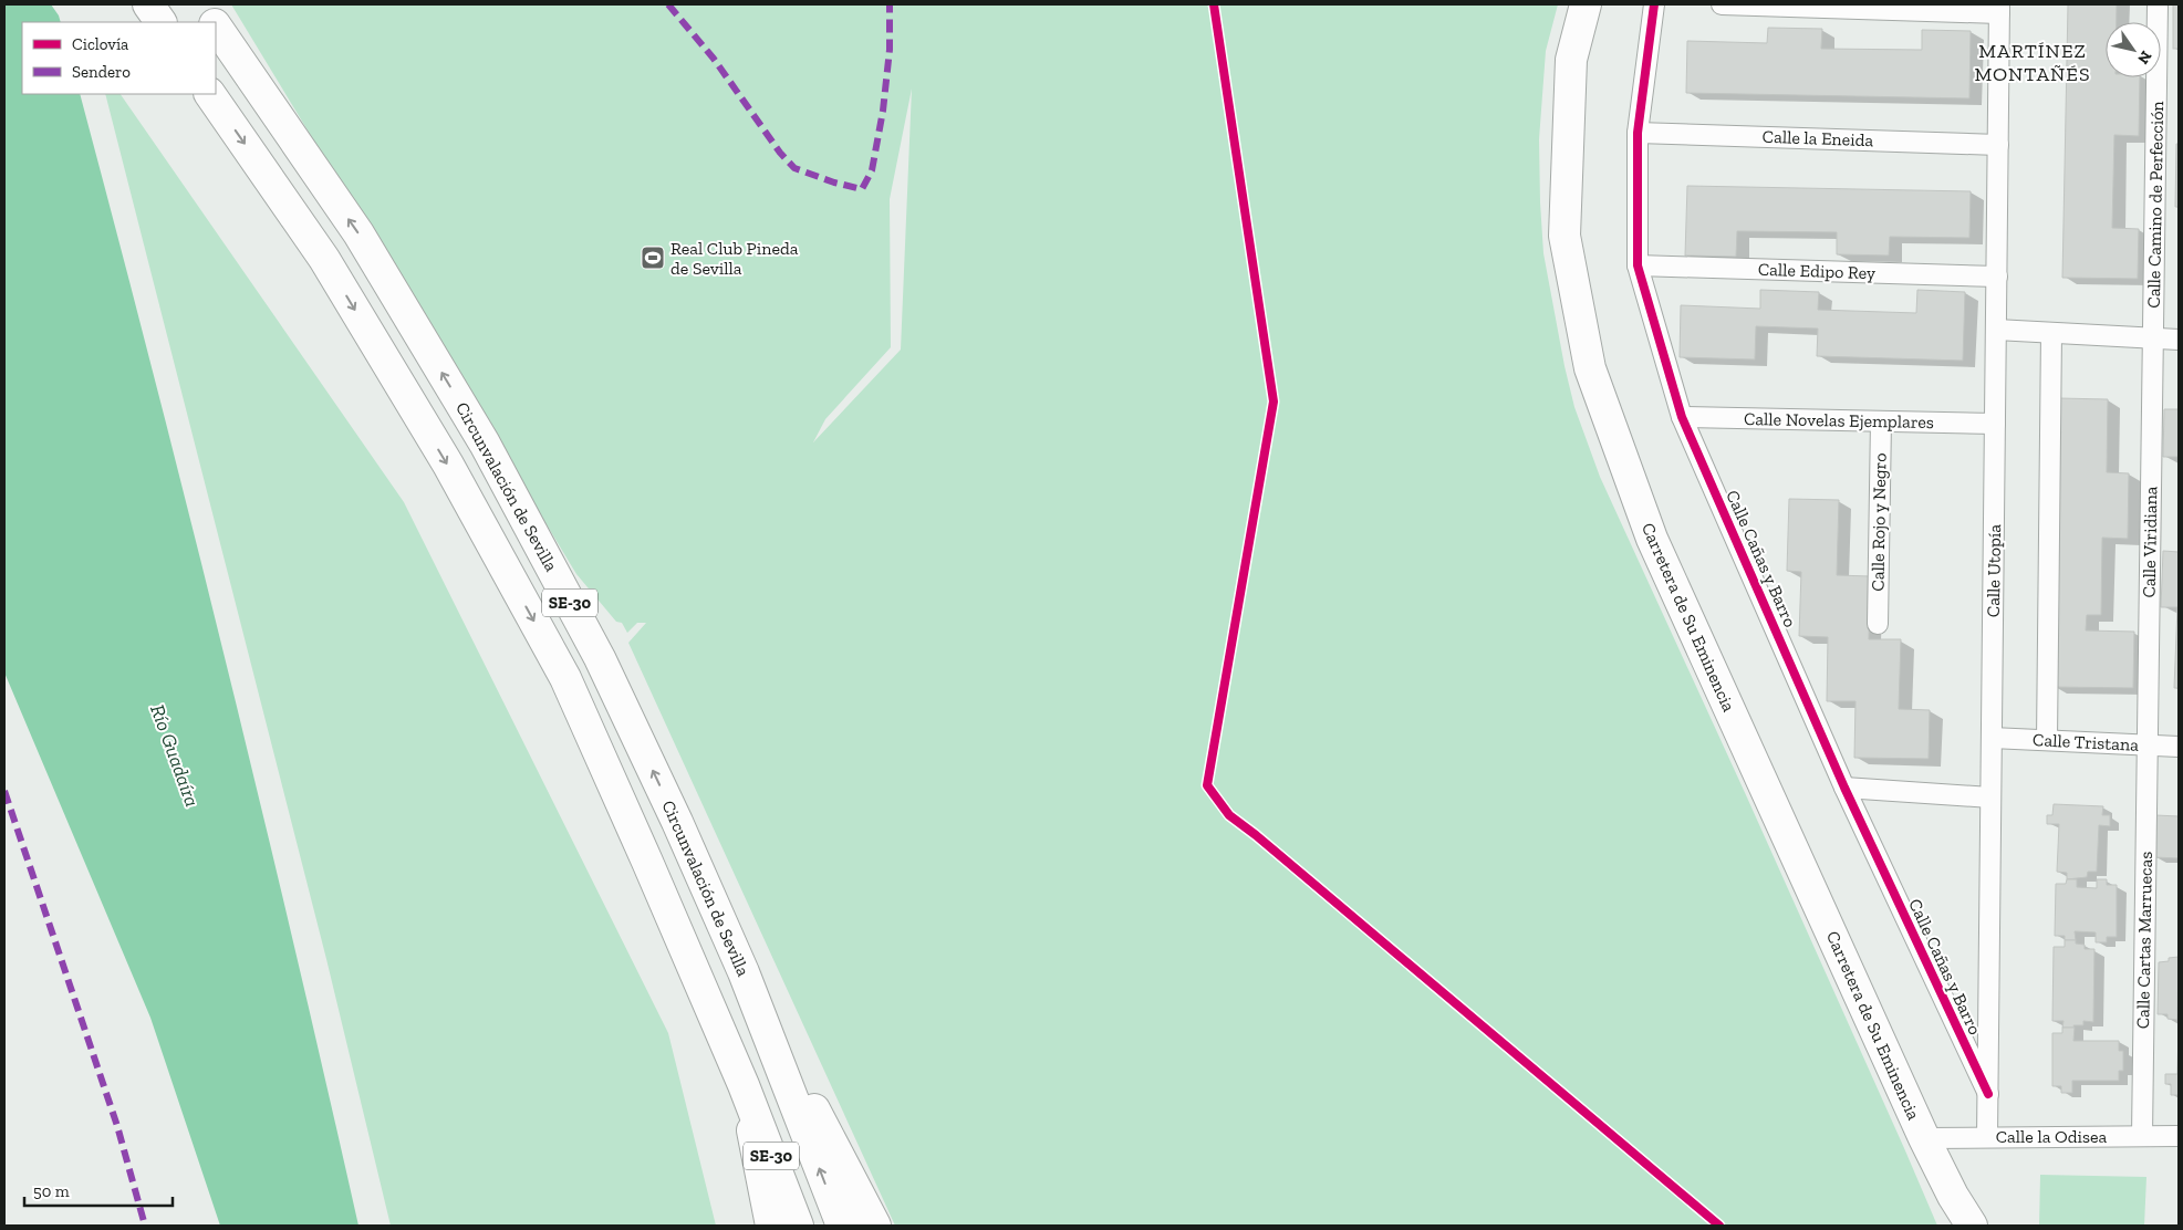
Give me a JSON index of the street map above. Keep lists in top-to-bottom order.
{
  "streets": {
    "main road": ["Circunvalación de Sevilla", "SE-30", "Carretera de Su Eminencia"],
    "street": [
      "Calle la Eneida",
      "Calle Camino de Perfección",
      "Calle Edipo Rey",
      "Calle Novelas Ejemplares",
      "Calle Rojo y Negro",
      "Calle Viridiana",
      "Calle Cañas y Barro",
      "Calle Utopía",
      "Calle Tristana",
      "Calle Cartas Marruecas",
      "Calle la Odisea"
    ]
  },
  "crossings": [
    ["Calle la Eneida", "Calle Cañas y Barro"],
    ["Calle la Eneida", "Calle Utopía"],
    ["Calle Camino de Perfección", "Calle Viridiana"],
    ["Calle Edipo Rey", "Calle Cañas y Barro"],
    ["Calle Edipo Rey", "Calle Utopía"],
    ["Calle Novelas Ejemplares", "Calle Rojo y Negro"],
    ["Calle Novelas Ejemplares", "Calle Cañas y Barro"],
    ["Calle Novelas Ejemplares", "Calle Utopía"],
    ["Calle Viridiana", "Calle Tristana"],
    ["Calle Viridiana", "Calle Cartas Marruecas"],
    ["Calle Cañas y Barro", "Calle Utopía"],
    ["Calle Utopía", "Calle Tristana"],
    ["Calle Utopía", "Calle la Odisea"],
    ["Carretera de Su Eminencia", "Calle la Odisea"],
    ["Calle Tristana", "Calle Cartas Marruecas"],
    ["Calle Cartas Marruecas", "Calle la Odisea"]
  ],
  "districts": ["MARTÍNEZ MONTAÑÉS"],
  "water": ["Río Guadaíra"],
  "places": {
    "sports": ["Real Club Pineda de Sevilla"]
  },
  "legend": ["Ciclovía", "Sendero"],
  "scale_bar": "50 m",
  "north": "bottom right"
}
